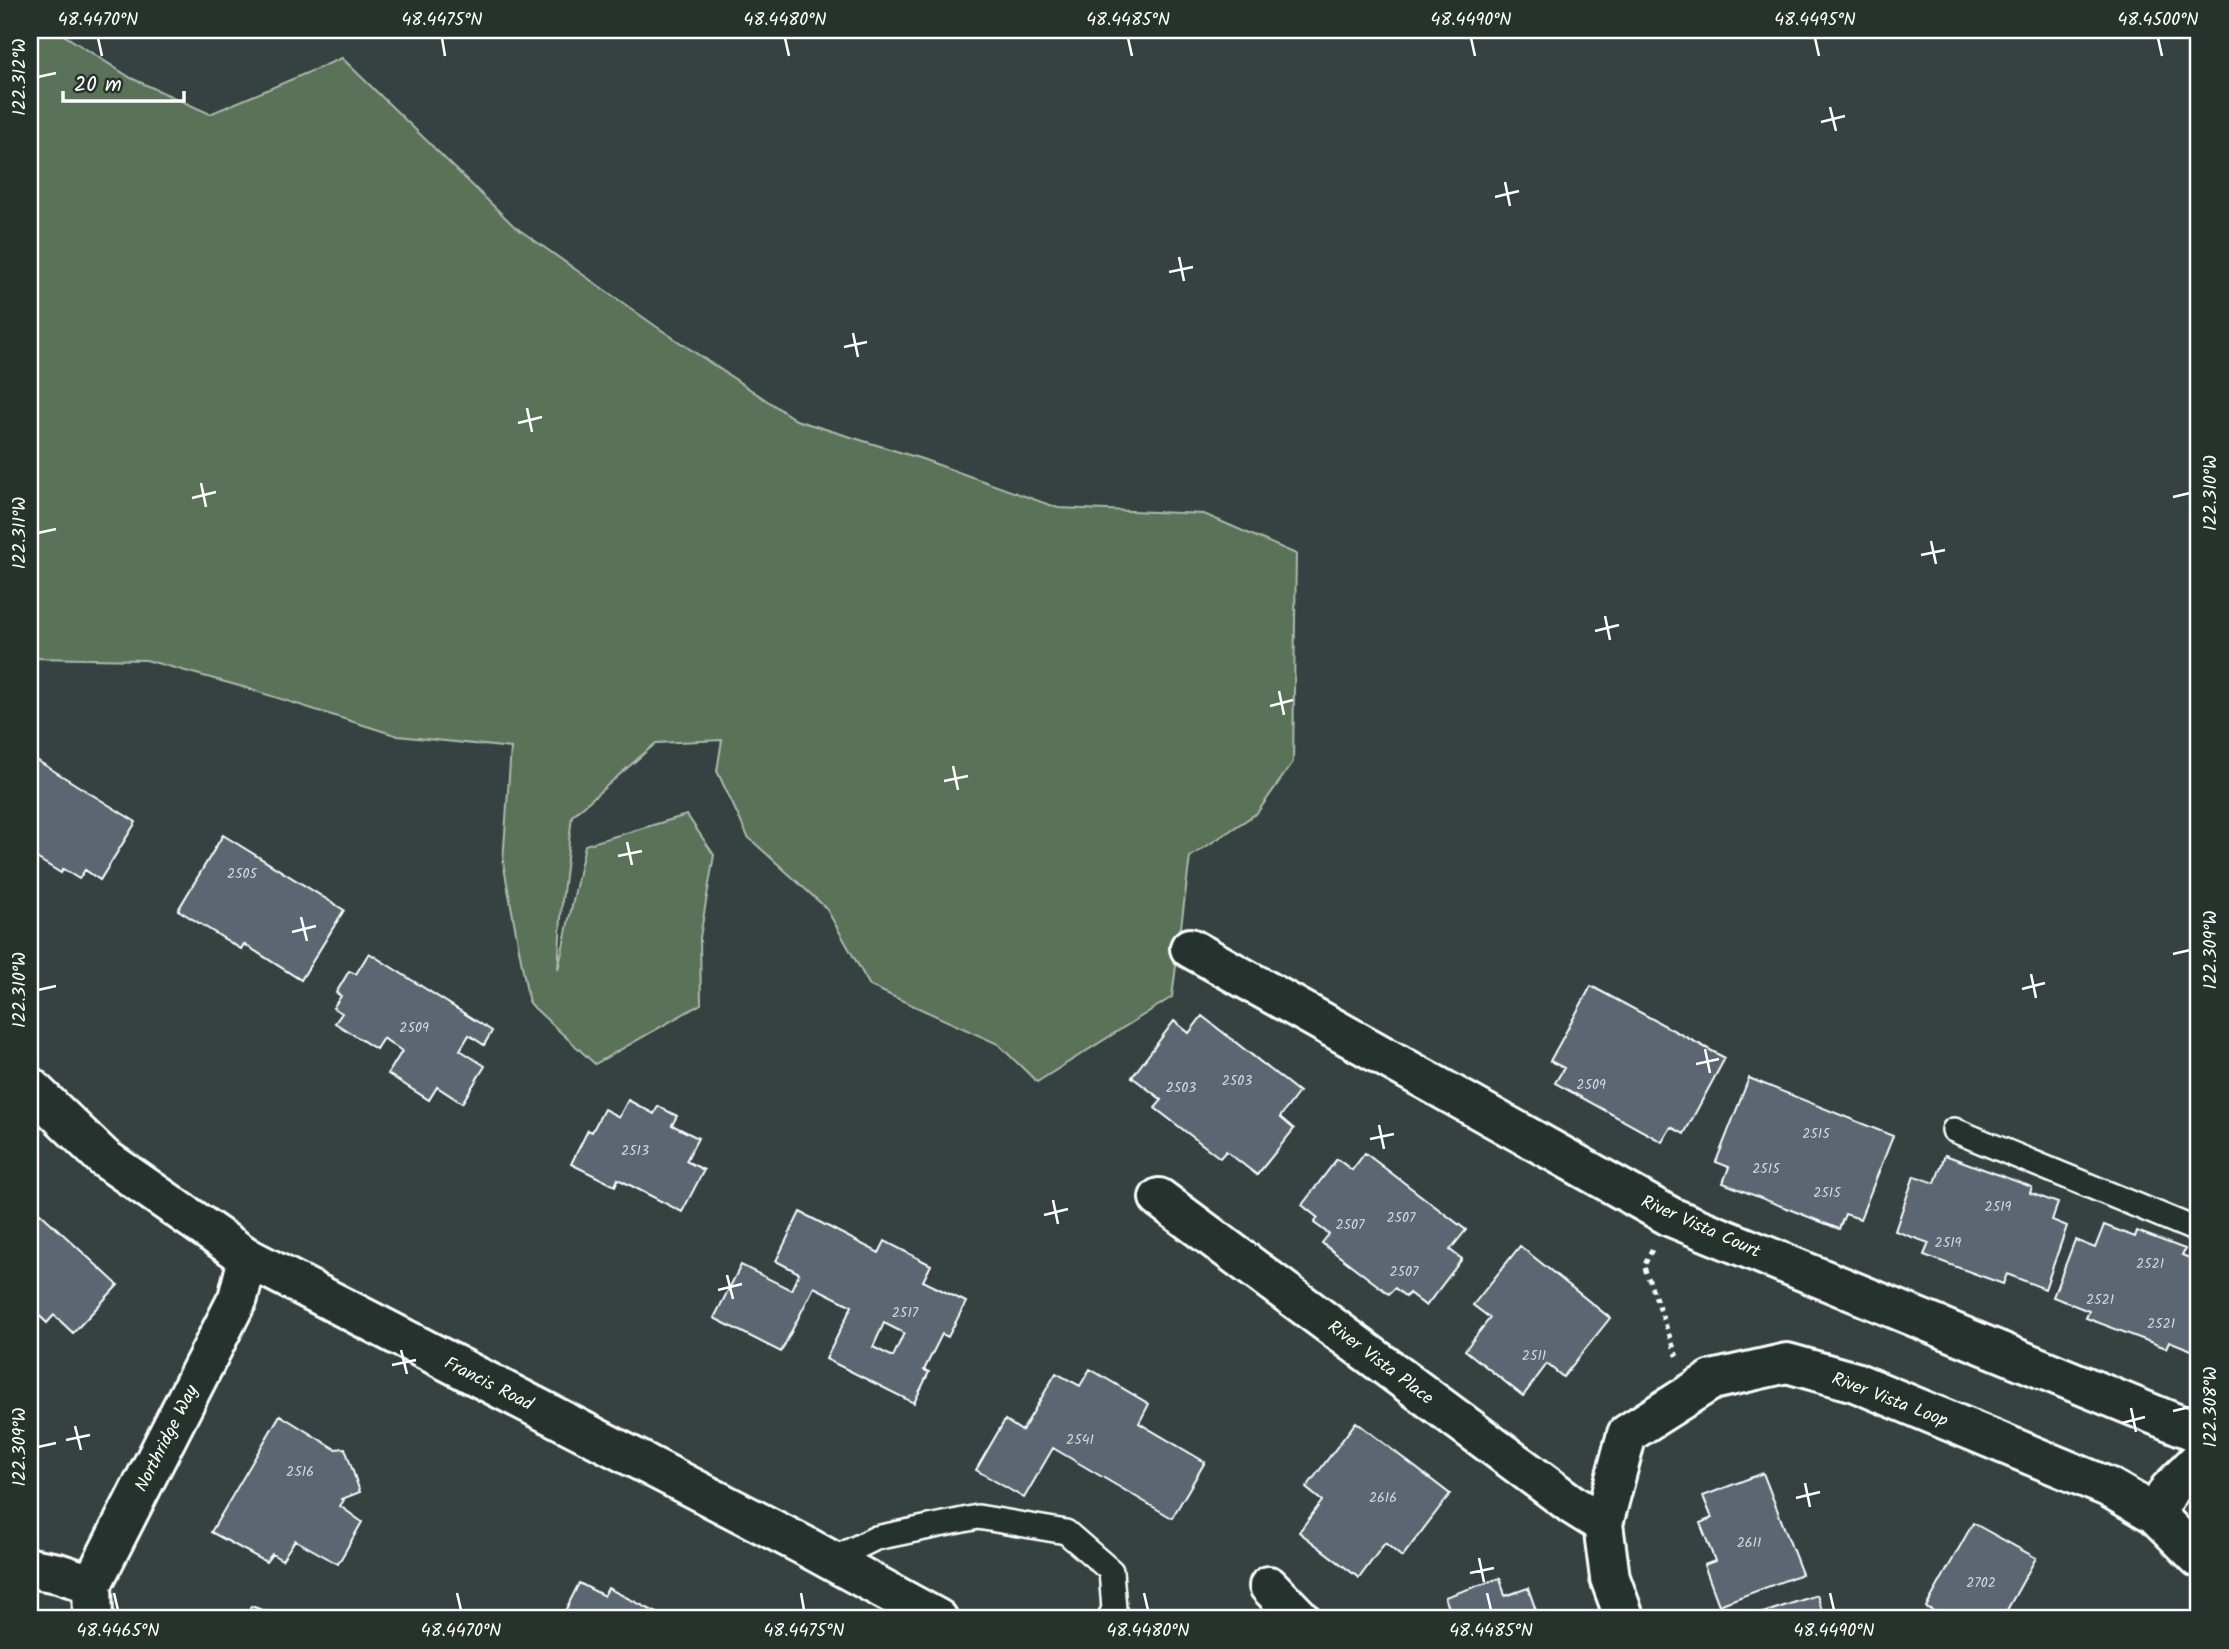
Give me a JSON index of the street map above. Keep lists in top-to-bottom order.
{
  "streets": {
    "street": [
      "River Vista Court",
      "River Vista Place",
      "Francis Road",
      "River Vista Loop",
      "Northridge Way"
    ]
  },
  "crossings": [
    ["River Vista Place", "River Vista Loop"],
    ["Francis Road", "Northridge Way"]
  ],
  "house_numbers": [
    "2505",
    "2509",
    "2503",
    "2509",
    "2503",
    "2515",
    "2513",
    "2515",
    "2515",
    "2519",
    "2507",
    "2507",
    "2519",
    "2521",
    "2507",
    "2521",
    "2517",
    "2521",
    "2511",
    "2541",
    "2516",
    "2616",
    "2611",
    "2702"
  ],
  "scale_bar": "20 m",
  "coordinates": [
    "48.4470°N",
    "48.4475°N",
    "48.4480°N",
    "48.4485°N",
    "48.4490°N",
    "48.4495°N",
    "48.4500°N",
    "122.312°W",
    "122.310°W",
    "122.311°W",
    "122.309°W",
    "122.308°W",
    "48.4465°N"
  ]
}
